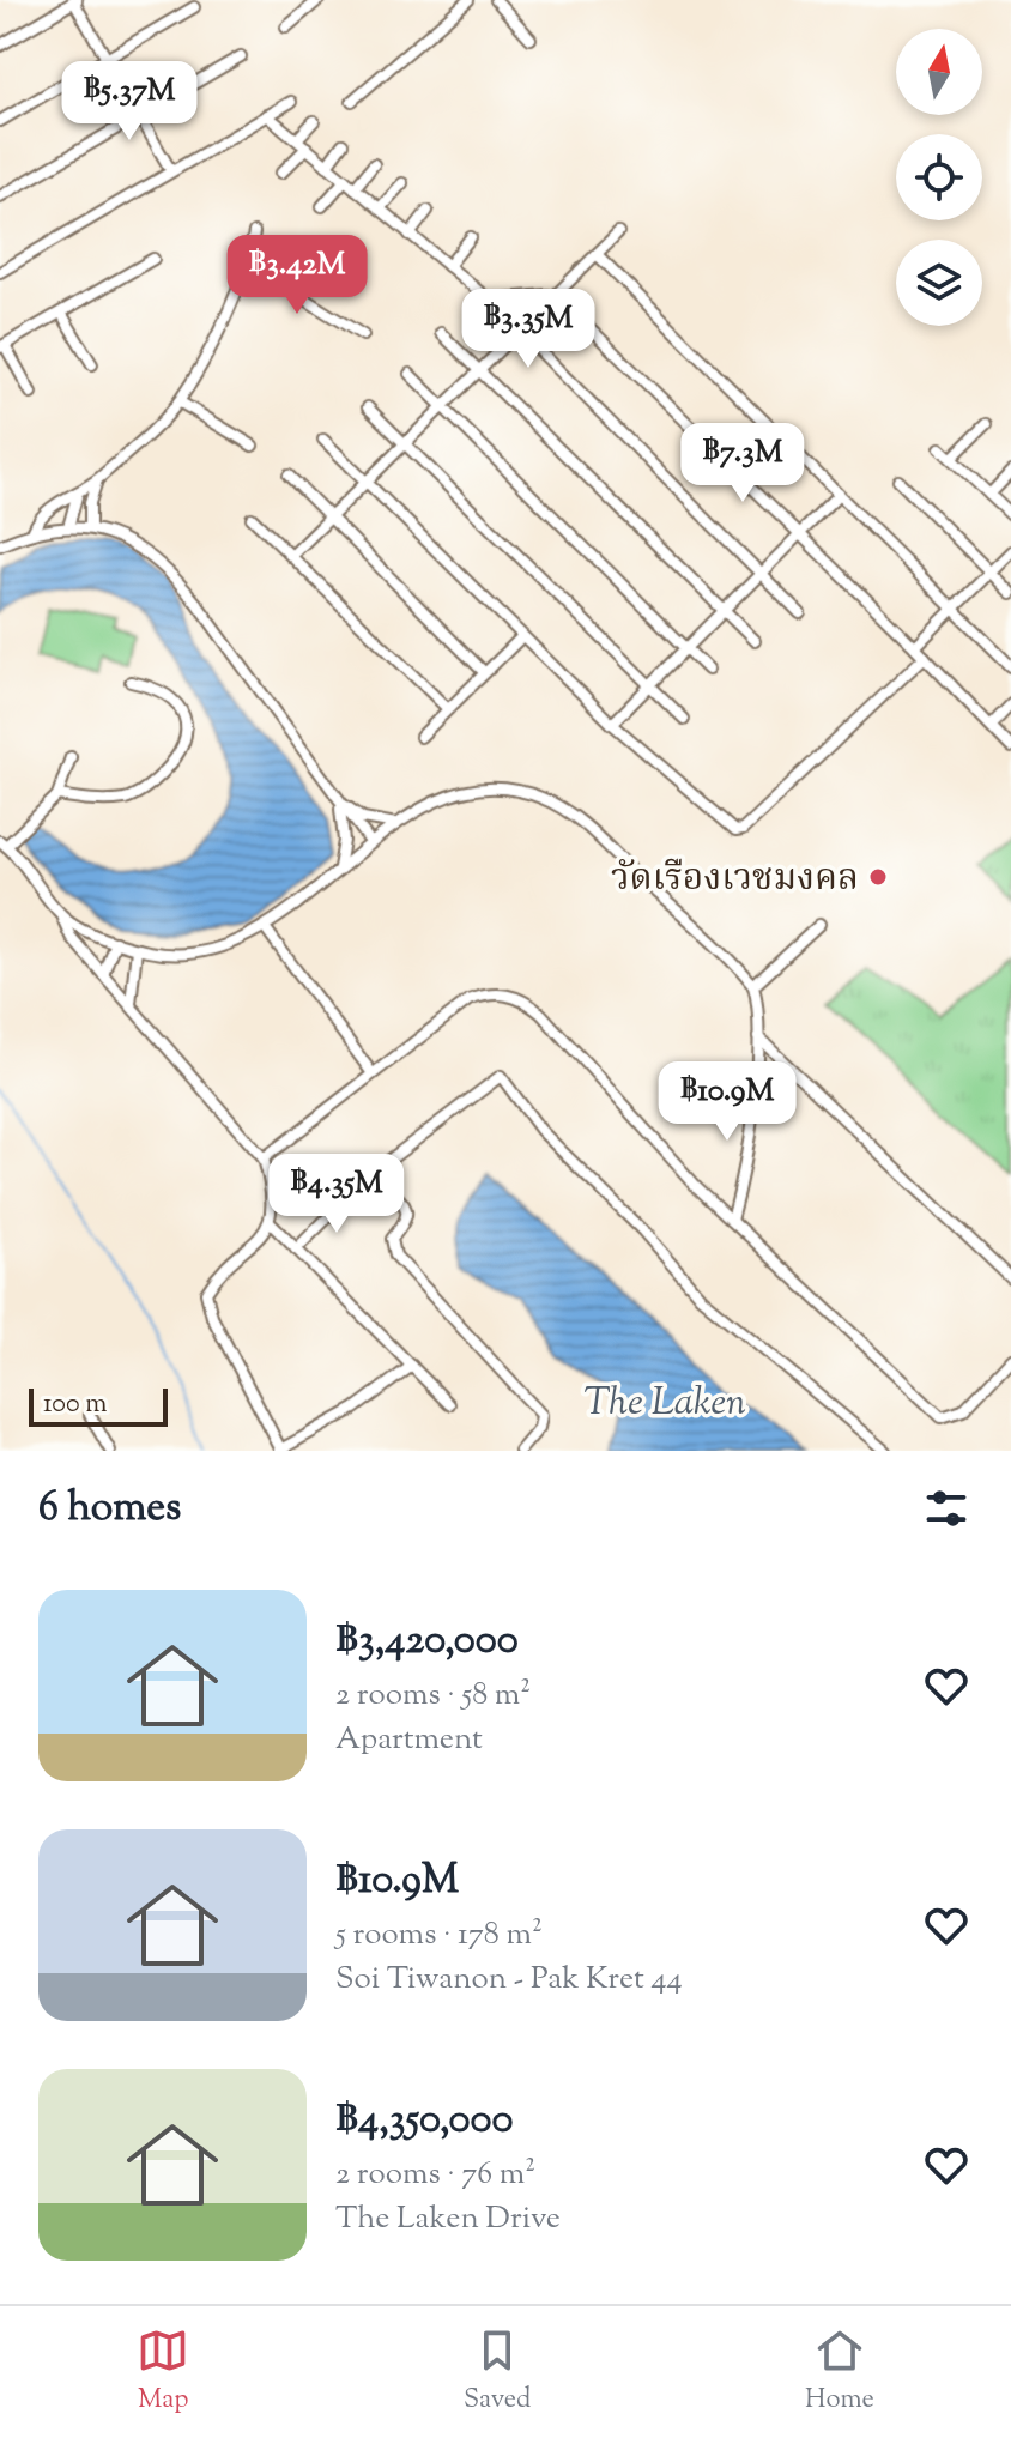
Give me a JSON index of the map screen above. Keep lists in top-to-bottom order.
{
  "water": ["The Laken"],
  "places": ["วัดเรืองเวชมงคล"],
  "scale_bar": "100 m",
  "north": "top",
  "page": {
    "price": [
      "฿5.37M",
      "฿3.42M",
      "฿3.35M",
      "฿7.3M",
      "฿10.9M",
      "฿4.35M"
    ],
    "scale": "100 m",
    "heading": "6 homes",
    "list": [
      {
        "name": "฿3,420,000",
        "note": "2 rooms · 58 m² · Apartment"
      },
      {
        "name": "฿10.9M",
        "note": "5 rooms · 178 m² · Soi Tiwanon - Pak Kret 44"
      },
      {
        "name": "฿4,350,000",
        "note": "2 rooms · 76 m² · The Laken Drive"
      }
    ],
    "tabs": ["Map", "Saved", "Home"]
  }
}
